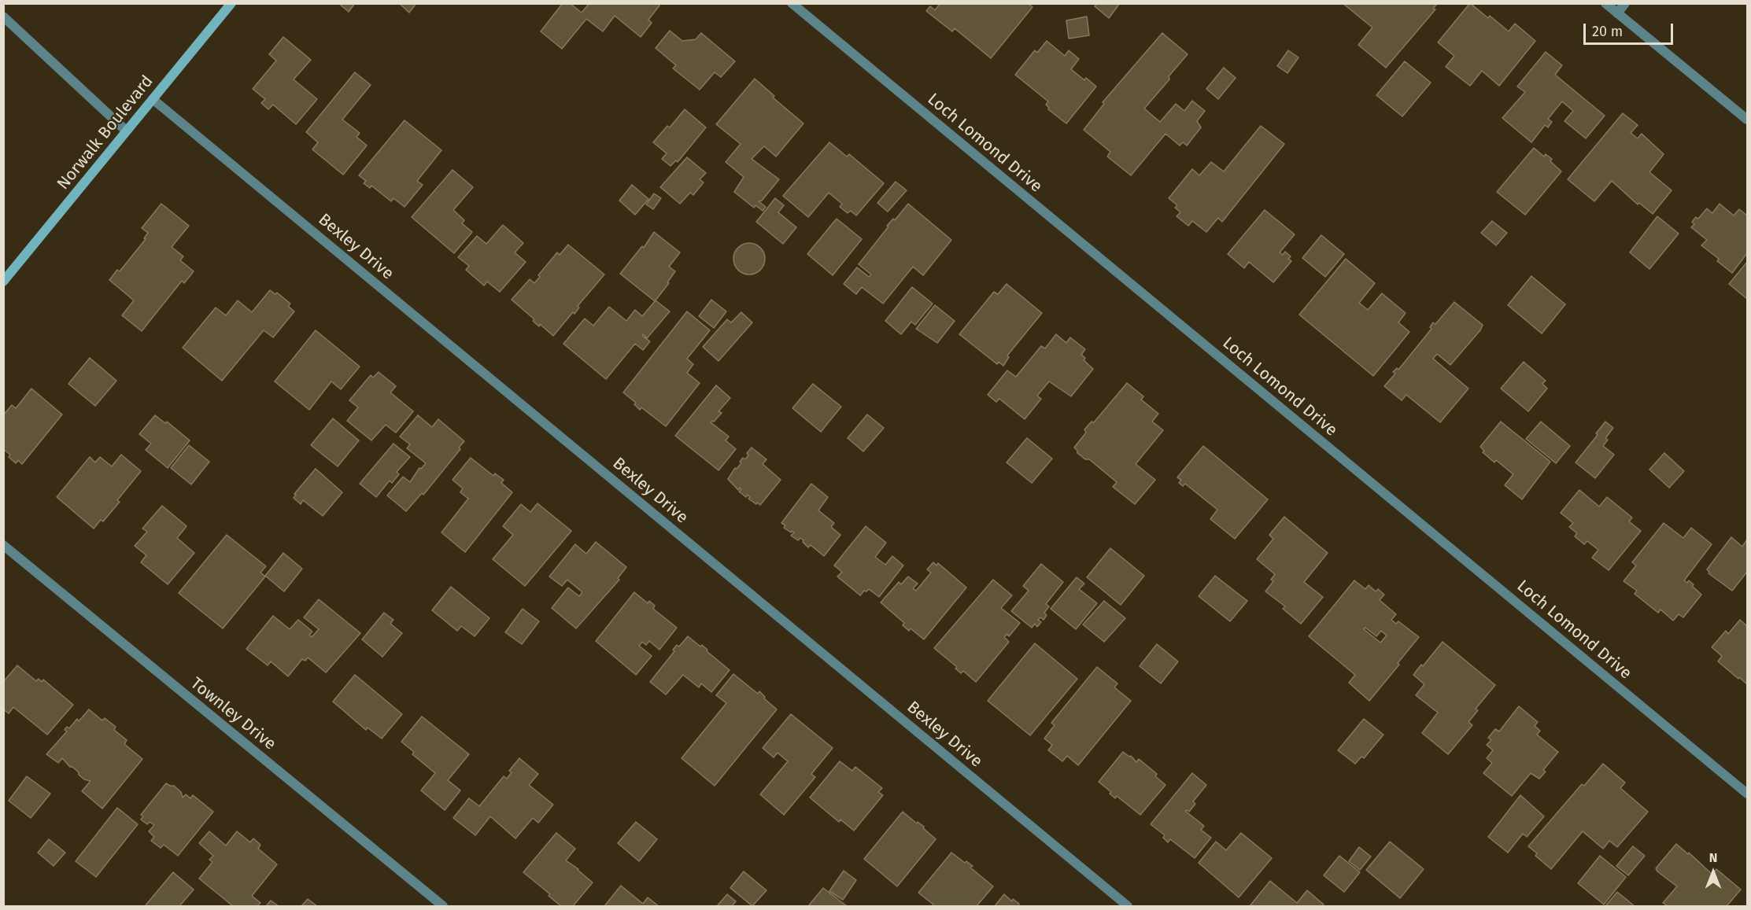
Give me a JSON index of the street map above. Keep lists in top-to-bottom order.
{
  "streets": {
    "main road": ["Norwalk Boulevard"],
    "street": ["Loch Lomond Drive", "Bexley Drive", "Townley Drive"]
  },
  "crossings": [
    ["Norwalk Boulevard", "Bexley Drive"]
  ],
  "scale_bar": "20 m",
  "north": "top"
}
